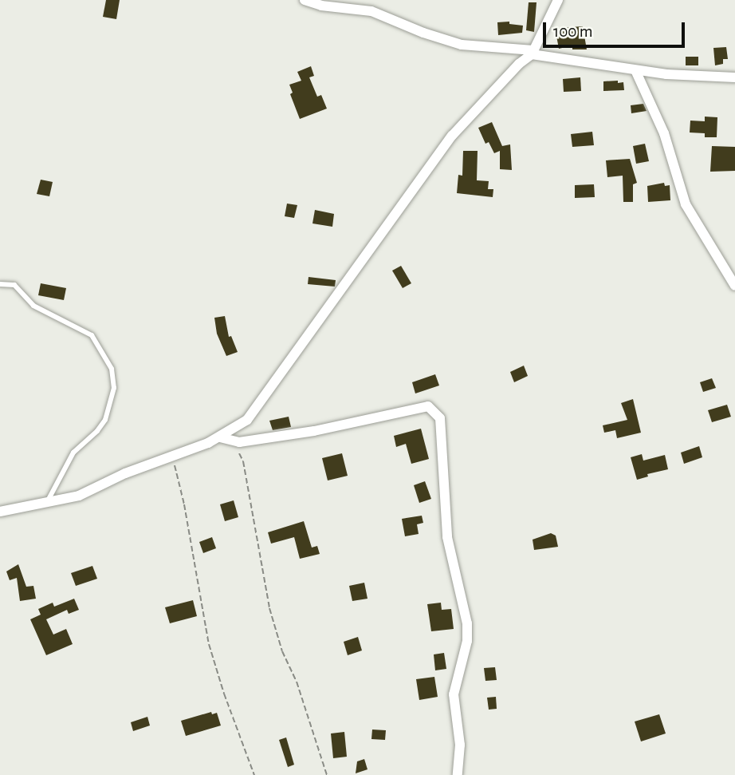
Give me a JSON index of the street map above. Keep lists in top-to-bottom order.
{
  "scale_bar": "100 m"
}
